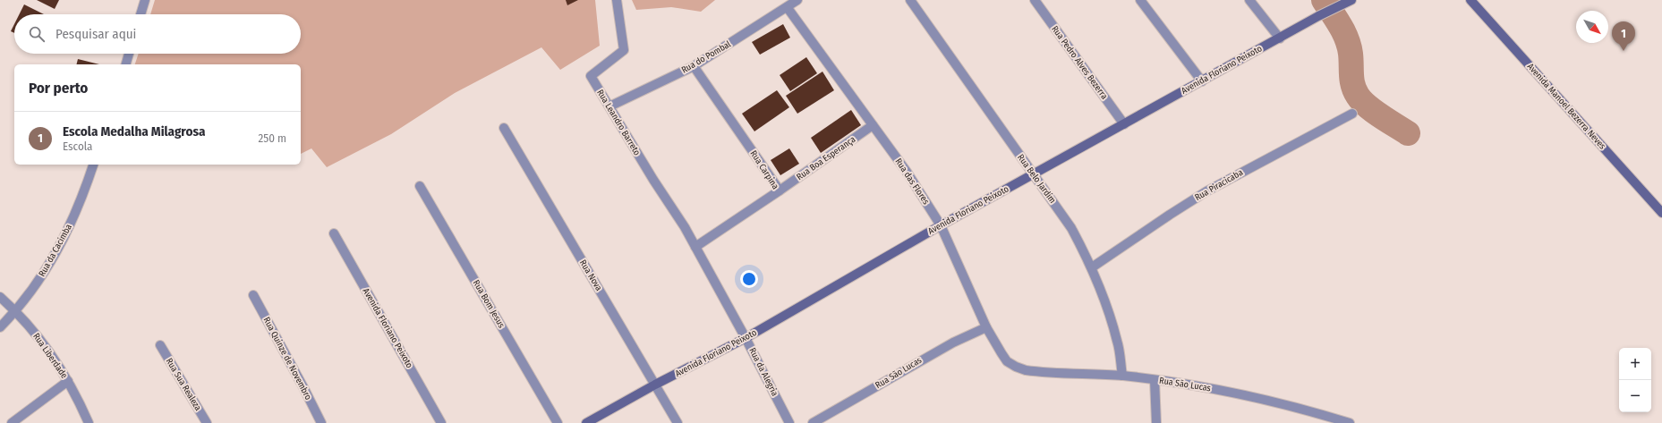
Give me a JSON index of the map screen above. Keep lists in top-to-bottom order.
{
  "streets": {
    "street": [
      "Rua do Pombal",
      "Rua Pedro Alves Bezerra",
      "Avenida Floriano Peixoto",
      "Avenida Manoel Bezerra Neves",
      "Rua Leandro Barreto",
      "Rua Boa Esperança",
      "Rua Carpina",
      "Rua Belo Jardim",
      "Rua das Flores",
      "Rua Piracicaba",
      "Rua da Cacimba",
      "Rua Nova",
      "Rua Bom Jesus",
      "Rua Liberdade",
      "Rua Quinze de Novembro",
      "Rua da Alegria",
      "Rua São Lucas",
      "Rua Sua Realeza"
    ]
  },
  "crossings": [
    ["Rua do Pombal", "Rua Leandro Barreto"],
    ["Rua do Pombal", "Rua Carpina"],
    ["Rua do Pombal", "Rua das Flores"],
    ["Rua Pedro Alves Bezerra", "Avenida Floriano Peixoto"],
    ["Avenida Floriano Peixoto", "Rua Belo Jardim"],
    ["Avenida Floriano Peixoto", "Rua das Flores"],
    ["Avenida Floriano Peixoto", "Rua Nova"],
    ["Avenida Floriano Peixoto", "Rua da Alegria"],
    ["Rua Leandro Barreto", "Rua Carpina"],
    ["Rua Leandro Barreto", "Rua da Alegria"],
    ["Rua Boa Esperança", "Rua Carpina"],
    ["Rua Boa Esperança", "Rua das Flores"],
    ["Rua Carpina", "Rua da Alegria"],
    ["Rua Belo Jardim", "Rua Piracicaba"],
    ["Rua Belo Jardim", "Rua São Lucas"],
    ["Rua das Flores", "Rua São Lucas"],
    ["Rua da Cacimba", "Rua Liberdade"]
  ],
  "north": "bottom right",
  "page": {
    "search": "Pesquisar aqui",
    "pins": "1",
    "heading": "Por perto",
    "list": [
      {
        "mark": "1",
        "name": "Escola Medalha Milagrosa",
        "note": "Escola",
        "value": "250 m"
      }
    ],
    "map_buttons": ["+", "−"]
  }
}
